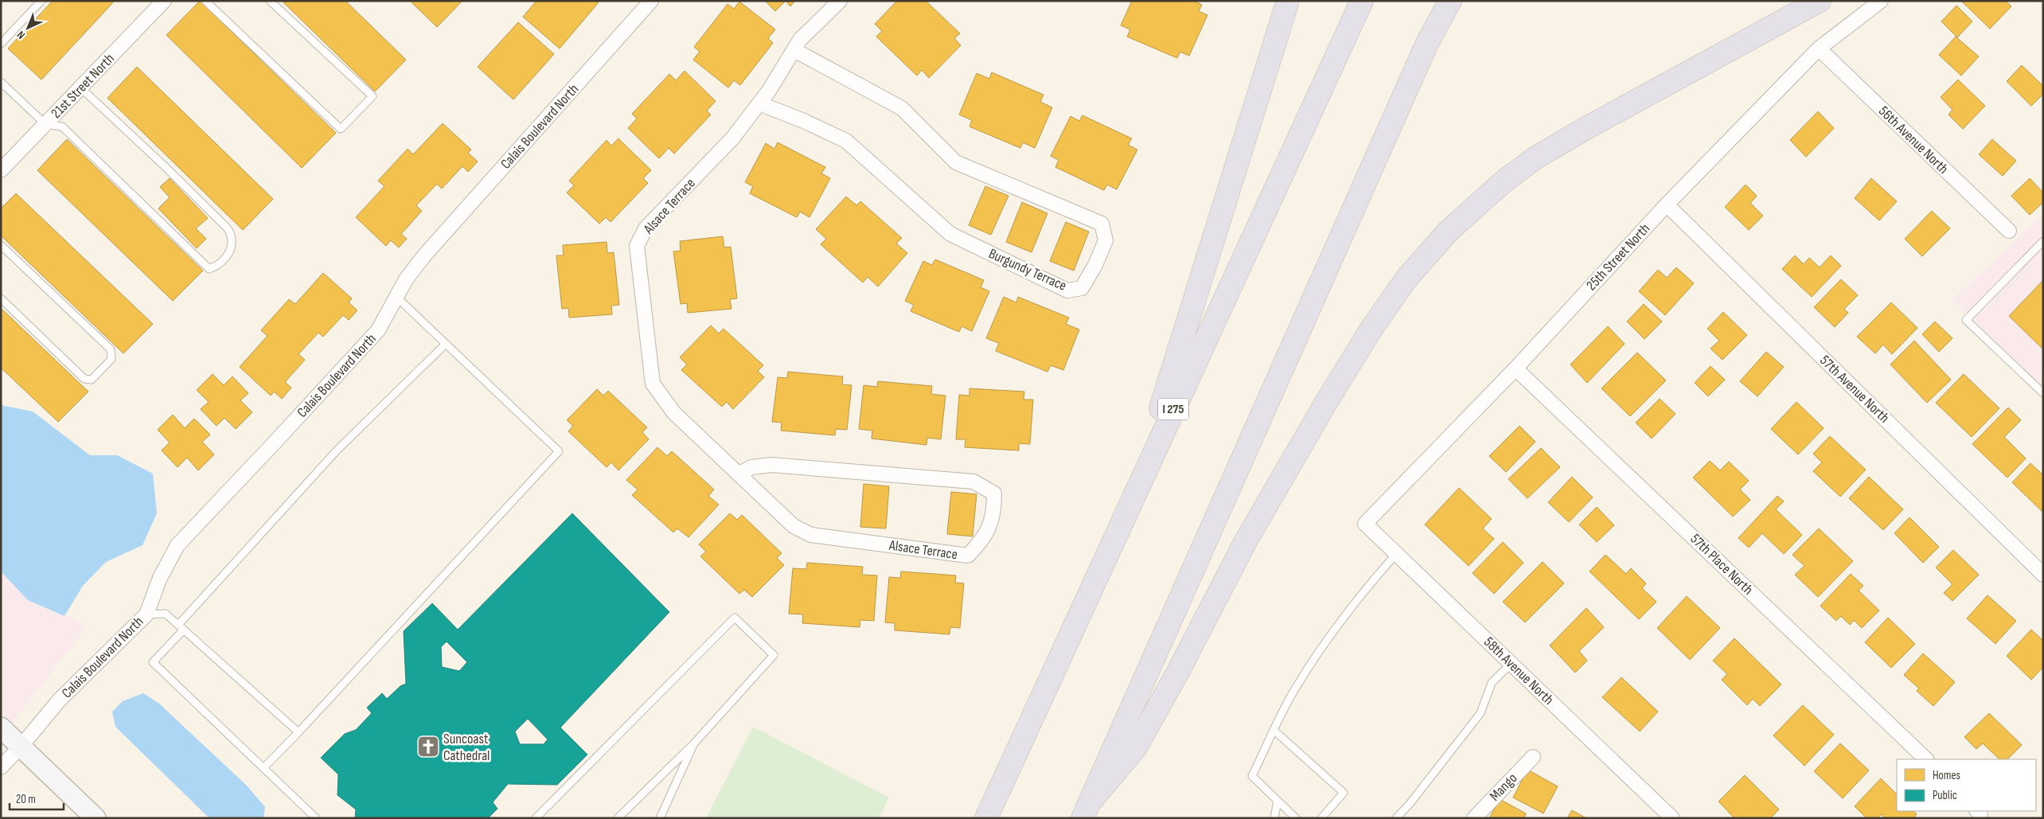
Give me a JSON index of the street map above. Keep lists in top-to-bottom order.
{
  "streets": {
    "highway": ["I 275"],
    "street": [
      "21st Street North",
      "Calais Boulevard North",
      "56th Avenue North",
      "Alsace Terrace",
      "25th Street North",
      "Burgundy Terrace",
      "57th Avenue North",
      "57th Place North",
      "58th Avenue North",
      "Mango"
    ]
  },
  "crossings": [
    ["56th Avenue North", "25th Street North"],
    ["Alsace Terrace", "Burgundy Terrace"],
    ["25th Street North", "57th Avenue North"],
    ["25th Street North", "57th Place North"],
    ["25th Street North", "58th Avenue North"]
  ],
  "places": {
    "church": ["Suncoast Cathedral"]
  },
  "legend": ["Homes", "Public"],
  "scale_bar": "20 m",
  "north": "bottom left"
}
